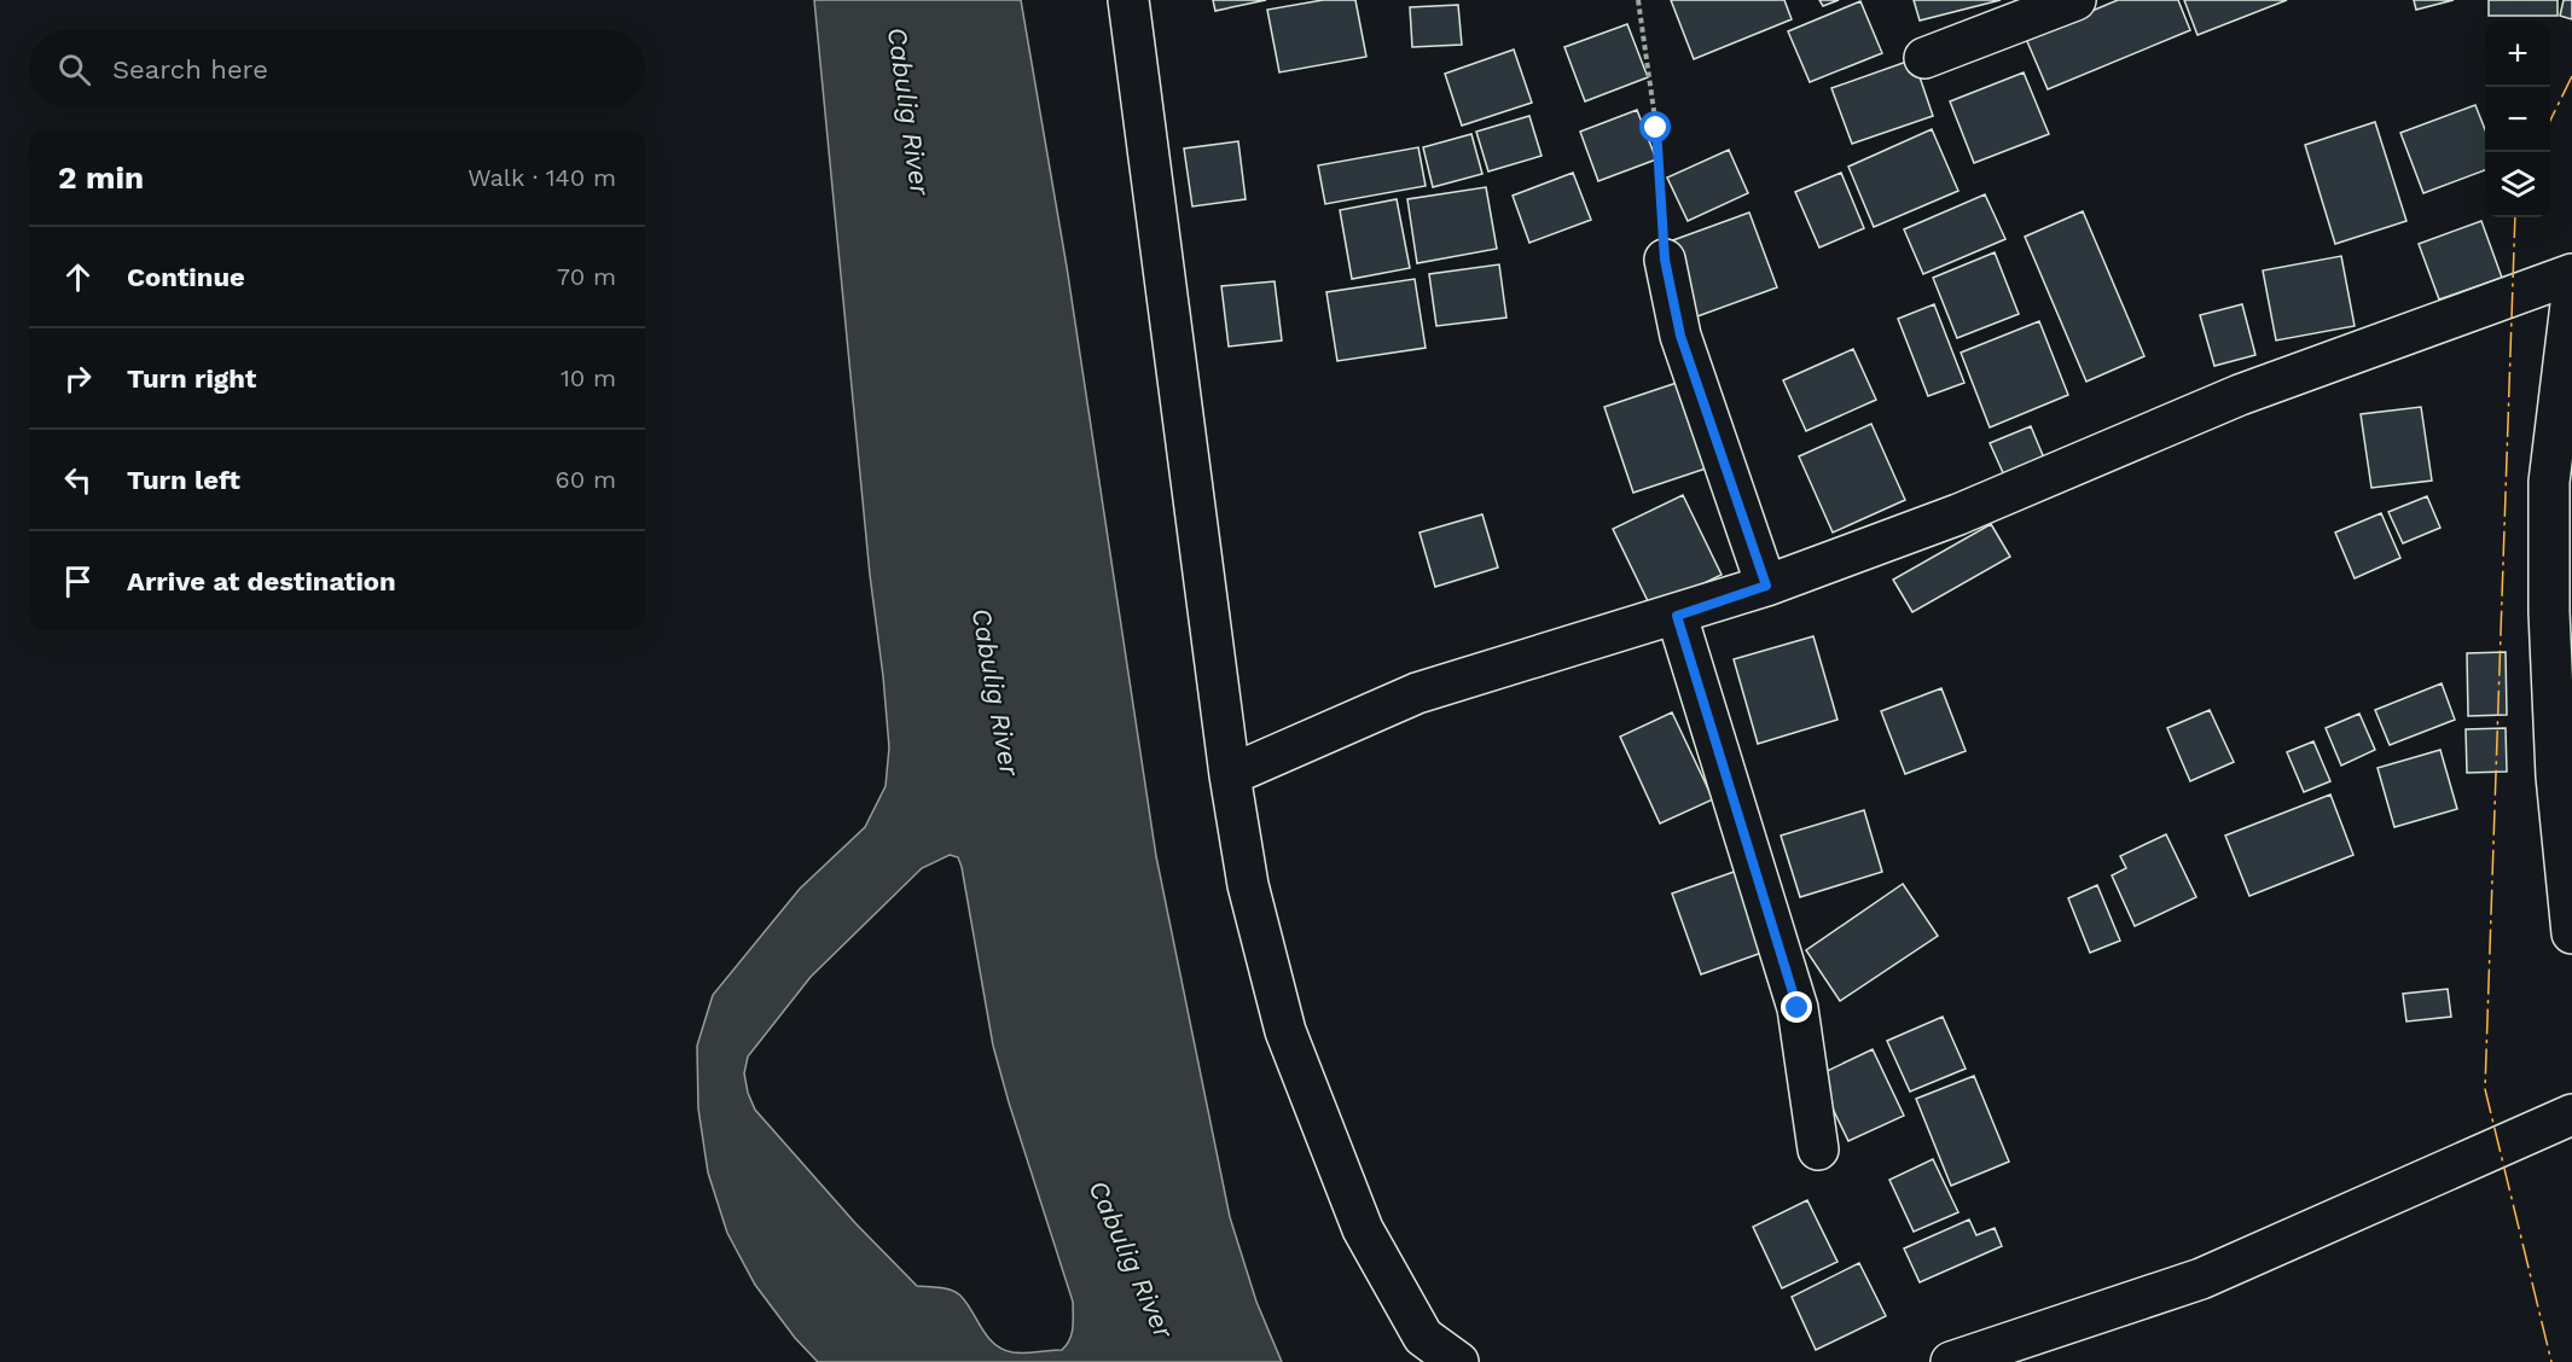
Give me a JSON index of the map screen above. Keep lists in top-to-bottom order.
{
  "water": ["Cabulig River"],
  "page": {
    "map_buttons": ["+", "−"],
    "search": "Search here",
    "heading": ["2 min", "Walk · 140 m"],
    "list": [
      ["Continue", "70 m"],
      ["Turn right", "10 m"],
      ["Turn left", "60 m"],
      "Arrive at destination"
    ]
  }
}
